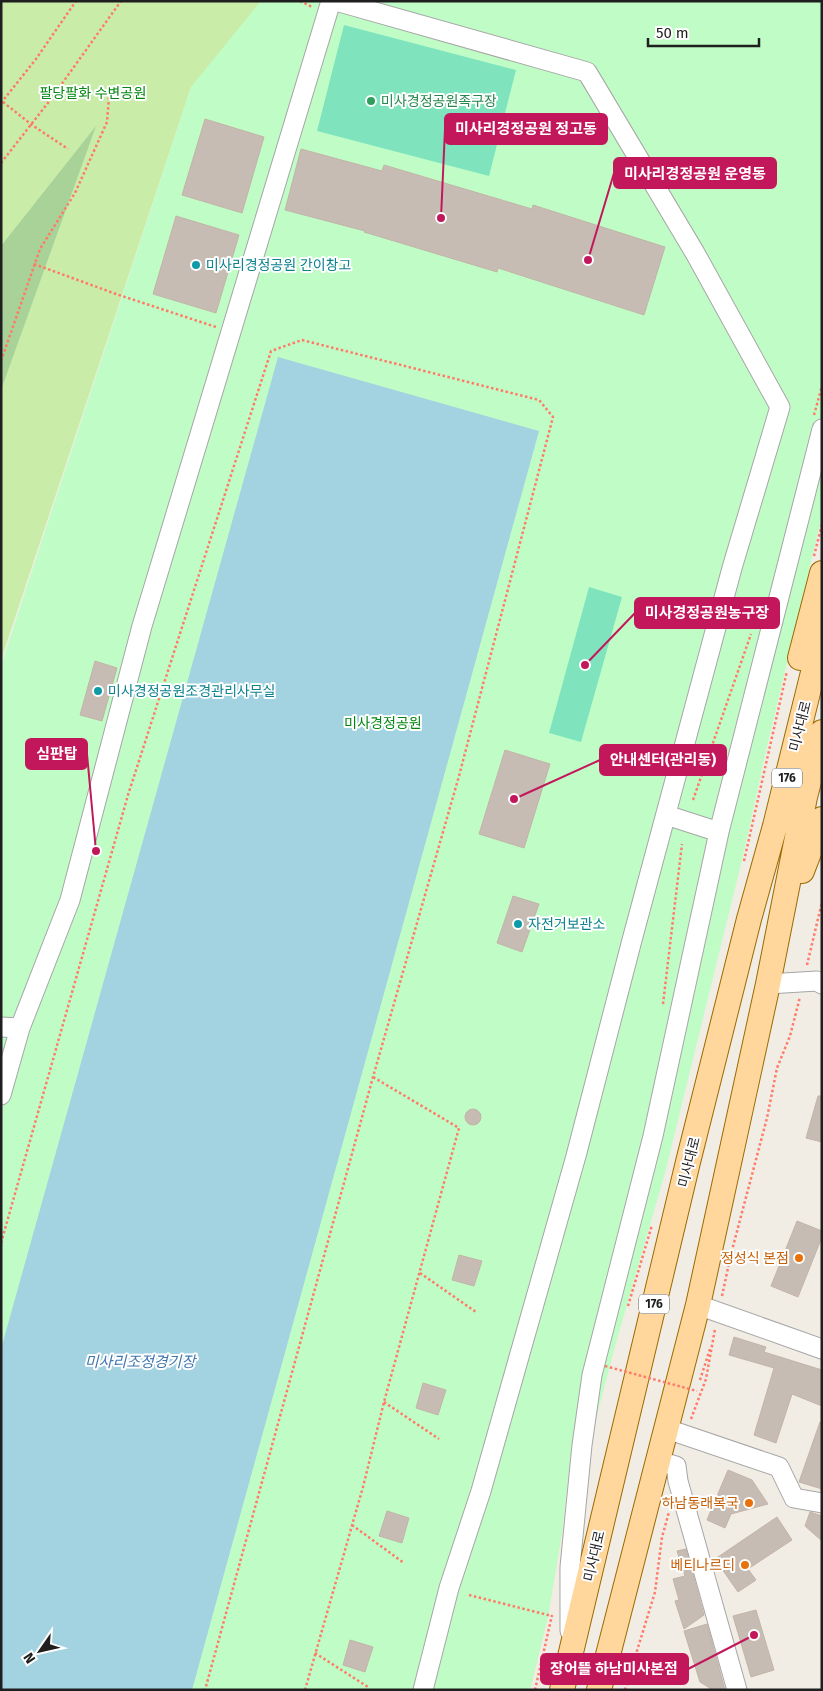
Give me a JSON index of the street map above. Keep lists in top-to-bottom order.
{
  "streets": {
    "main road": ["미사대로", "176"]
  },
  "water": ["미사리조정경기장"],
  "parks": ["팔당팔화 수변공원", "미사경정공원"],
  "places": [
    "미사경정공원족구장",
    "미사리경정공원 정고동",
    "미사리경정공원 운영동",
    "미사리경정공원 간이창고",
    "미사경정공원농구장",
    "미사경정공원조경관리사무실",
    "안내센터(관리동)",
    "심판탑",
    "자전거보관소",
    "정성식 본점",
    "하남동래복국",
    "베티나르디",
    "장어뜰 하남미사본점"
  ],
  "scale_bar": "50 m",
  "north": "bottom left"
}
